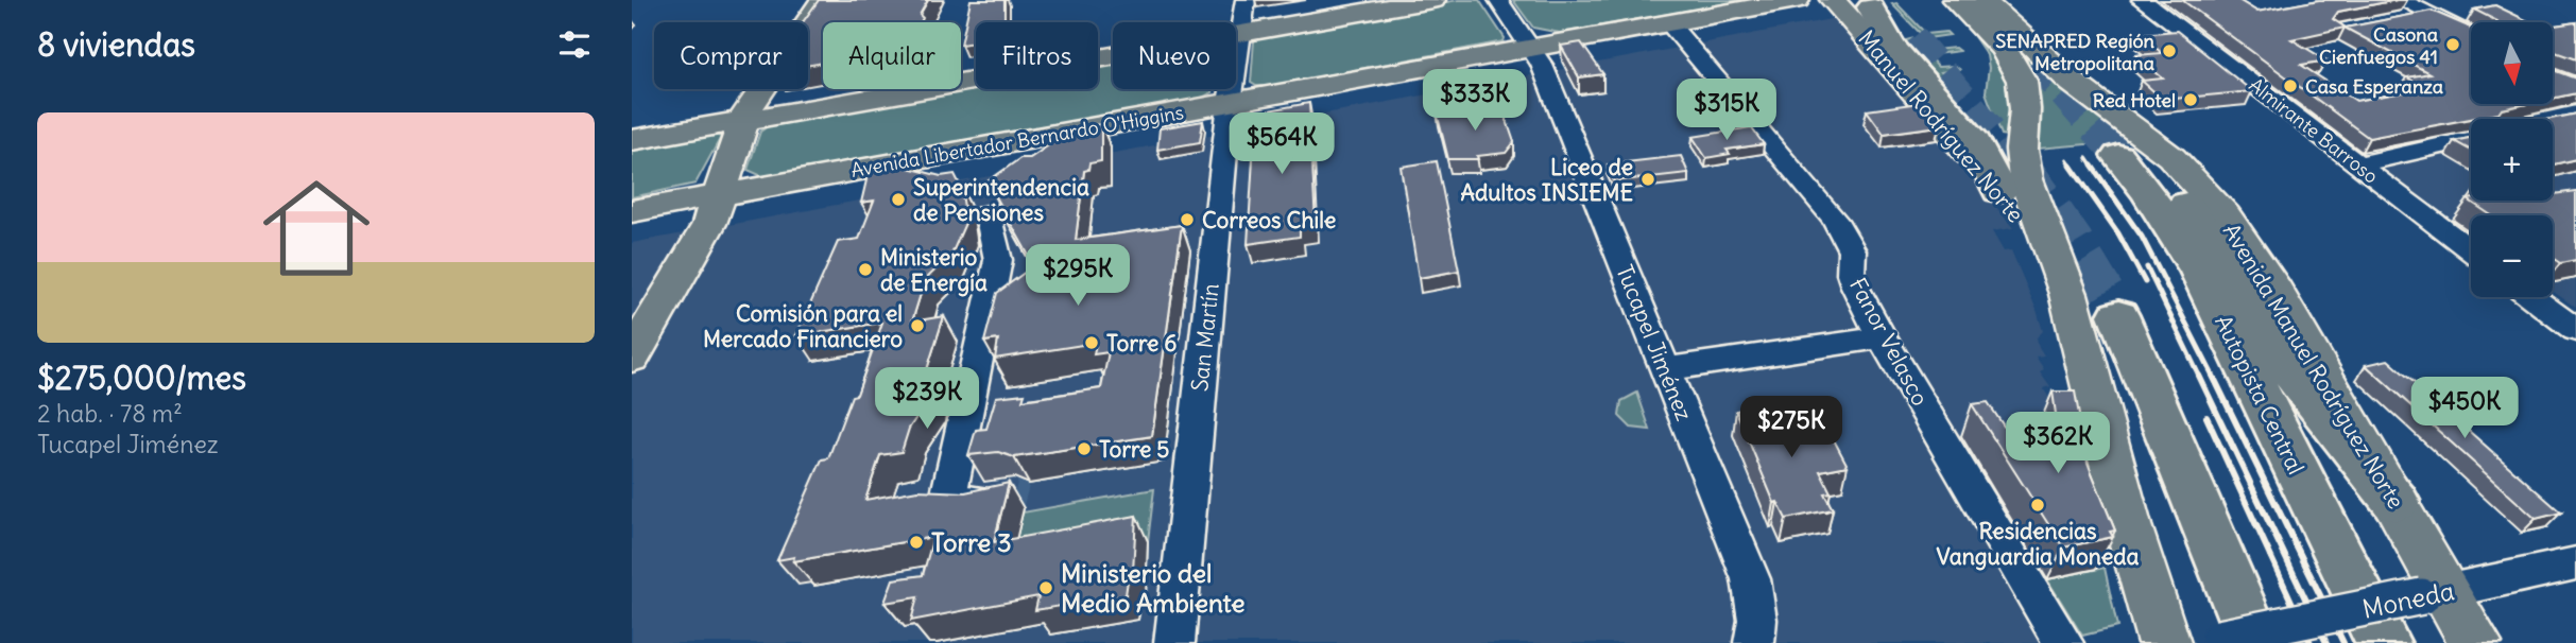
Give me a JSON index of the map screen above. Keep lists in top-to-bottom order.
{
  "streets": {
    "highway": ["Autopista Central"],
    "main road": ["Manuel Rodríguez Norte", "Avenida Libertador Bernardo O'Higgins", "Avenida Manuel Rodríguez Norte"],
    "street": [
      "Almirante Barroso",
      "San Martín",
      "Fanor Velasco",
      "Tucapel Jiménez",
      "Moneda"
    ]
  },
  "crossings": [
    ["Avenida Libertador Bernardo O'Higgins", "San Martín"],
    ["Avenida Libertador Bernardo O'Higgins", "Fanor Velasco"],
    ["Avenida Libertador Bernardo O'Higgins", "Tucapel Jiménez"],
    ["Avenida Manuel Rodríguez Norte", "Autopista Central"],
    ["Avenida Manuel Rodríguez Norte", "Moneda"]
  ],
  "places": [
    "Casona Cienfuegos 41",
    "SENAPRED Región Metropolitana",
    "Casa Esperanza",
    "Red Hotel",
    "Liceo de Adultos INSIEME",
    "Superintendencia de Pensiones",
    "Correos Chile",
    "Ministerio de Energía",
    "Comisión para el Mercado Financiero",
    "Torre 6",
    "Torre 5",
    "Residencias Vanguardia Moneda",
    "Torre 3",
    "Ministerio del Medio Ambiente"
  ],
  "north": "bottom",
  "page": {
    "heading": "8 viviendas",
    "map_buttons": ["+", "−"],
    "chip": [
      "Comprar",
      "Alquilar",
      "Filtros",
      "Nuevo"
    ],
    "price": [
      "$333K",
      "$315K",
      "$564K",
      "$295K",
      "$239K",
      "$450K",
      "$275K",
      "$362K"
    ],
    "list": [
      {
        "name": "$275,000/mes",
        "note": "2 hab. · 78 m² · Tucapel Jiménez"
      }
    ]
  }
}
